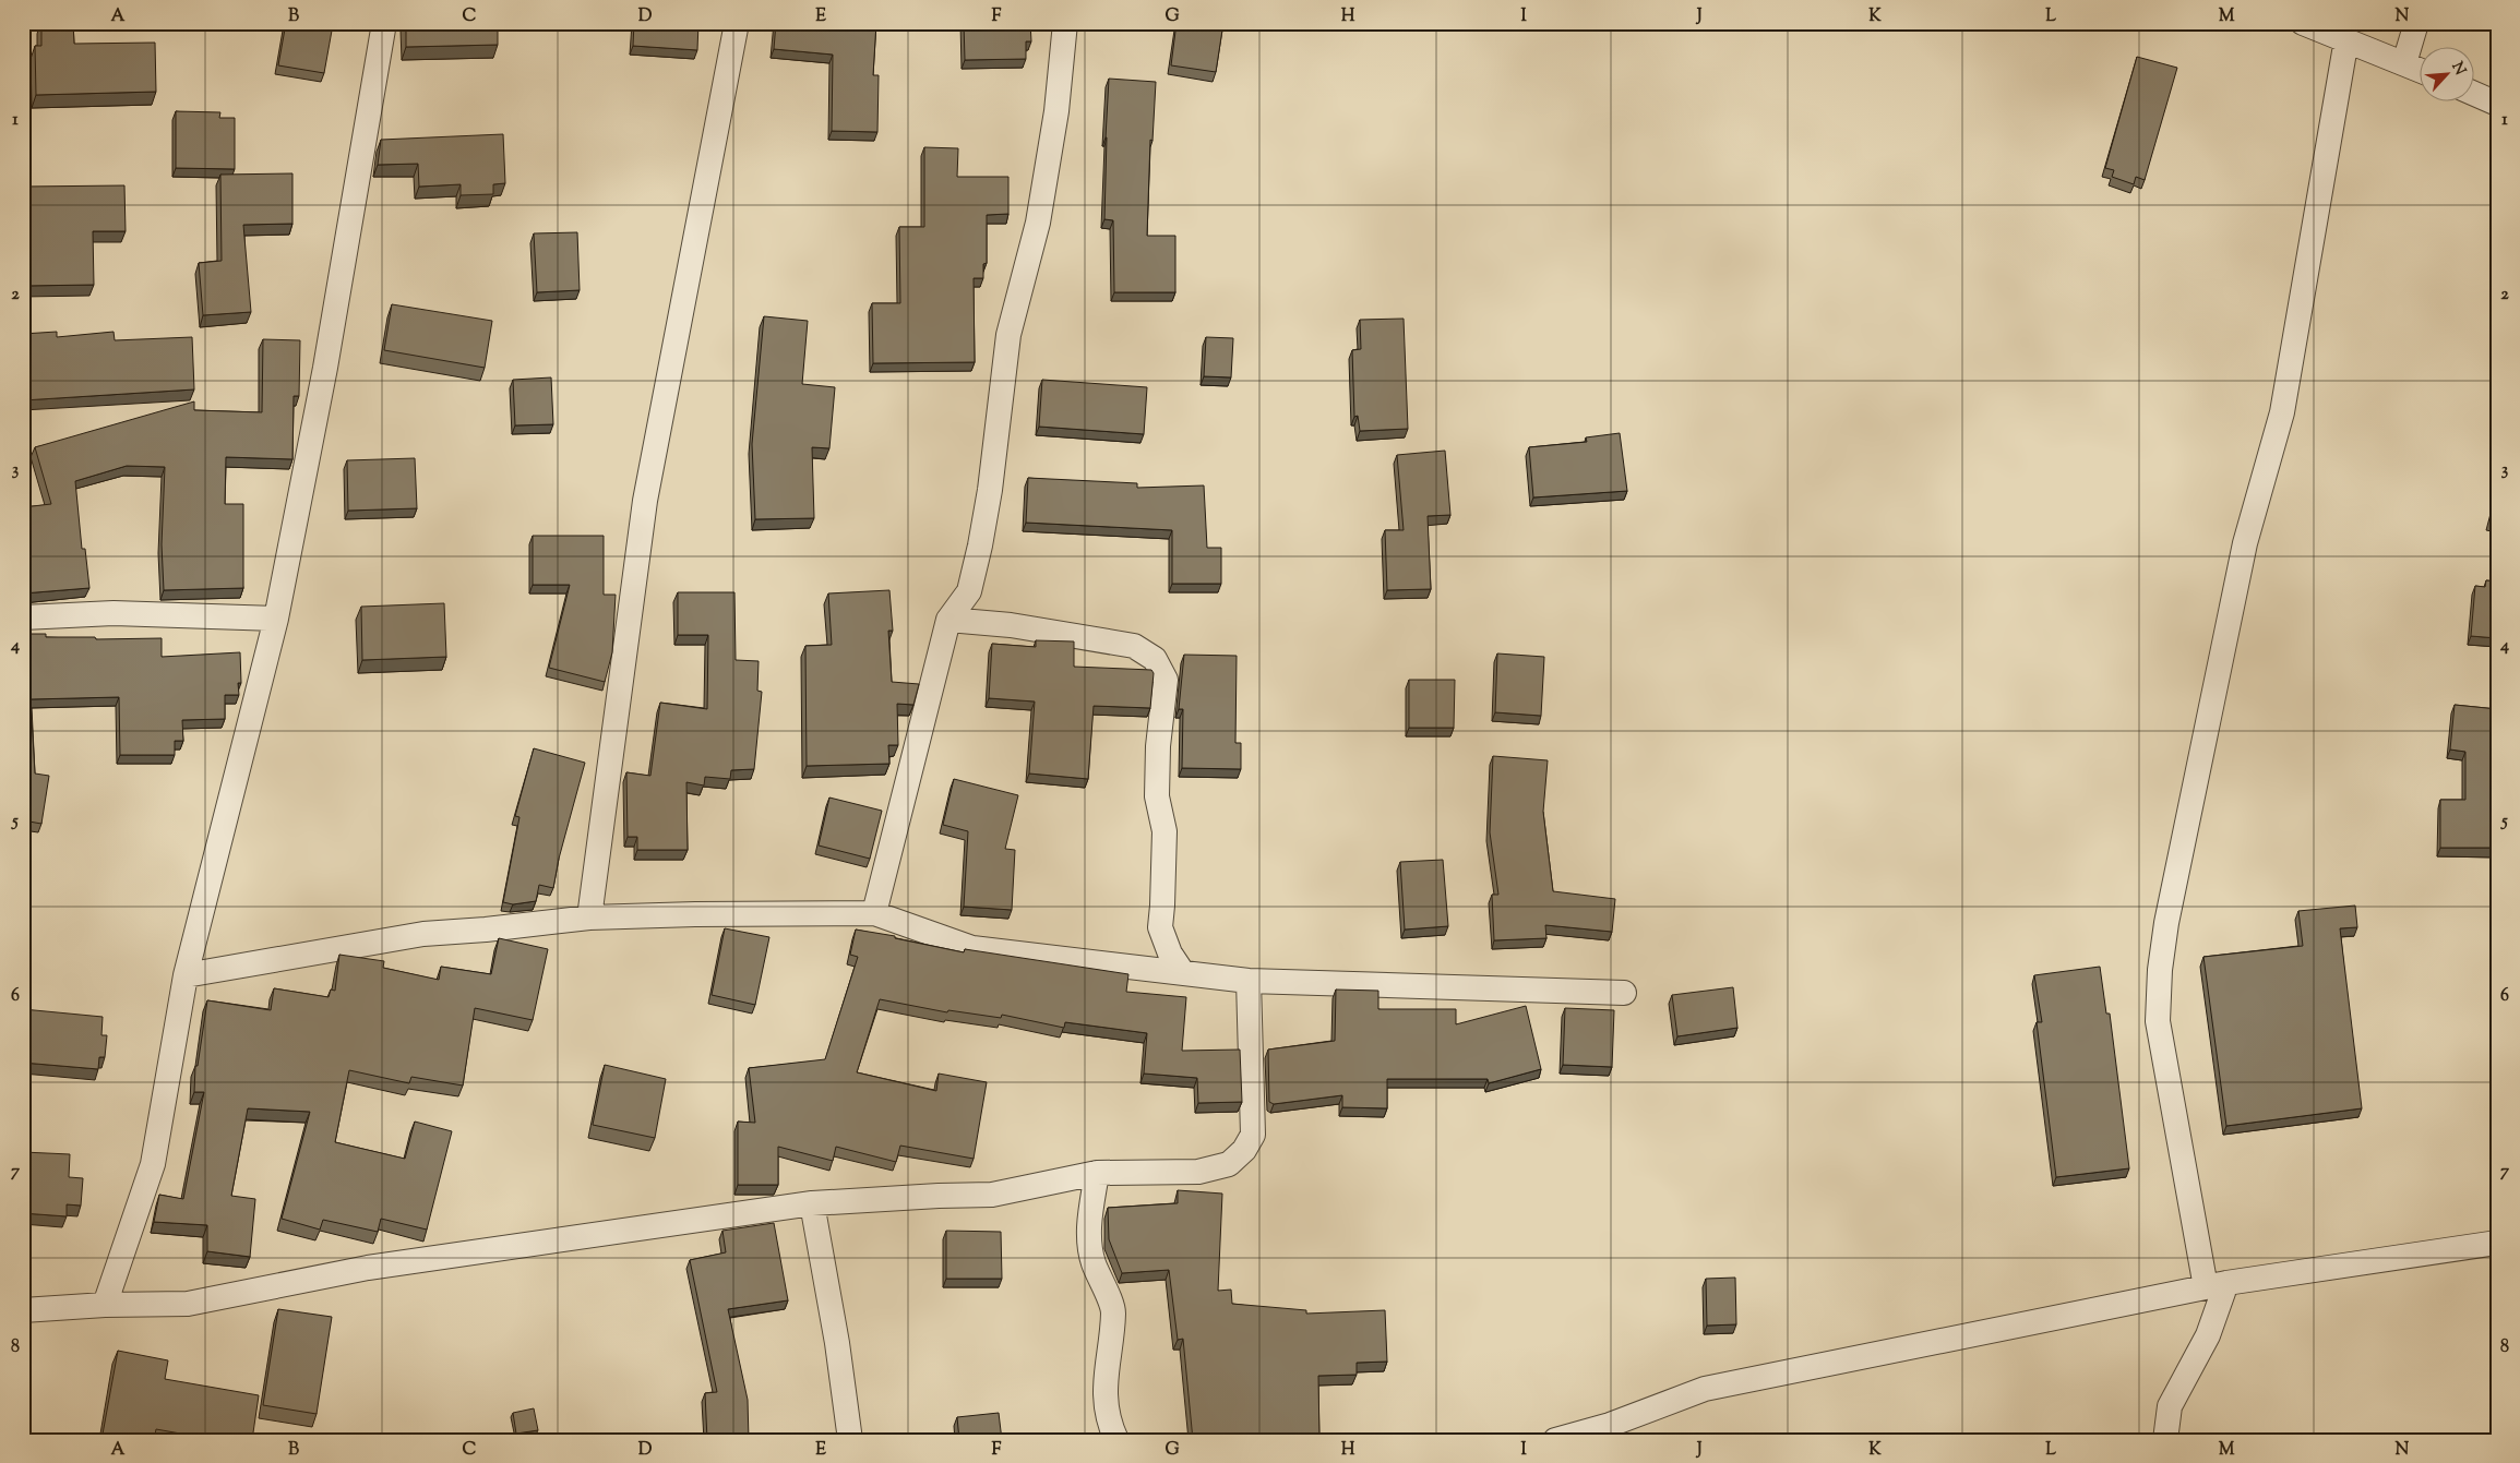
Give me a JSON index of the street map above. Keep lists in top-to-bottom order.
{
  "north": "top right",
  "grid": {
    "columns": [
      "A",
      "B",
      "C",
      "D",
      "E",
      "F",
      "G",
      "H",
      "I",
      "J",
      "K",
      "L",
      "M",
      "N"
    ],
    "rows": [
      "1",
      "2",
      "3",
      "4",
      "5",
      "6",
      "7",
      "8"
    ]
  }
}
